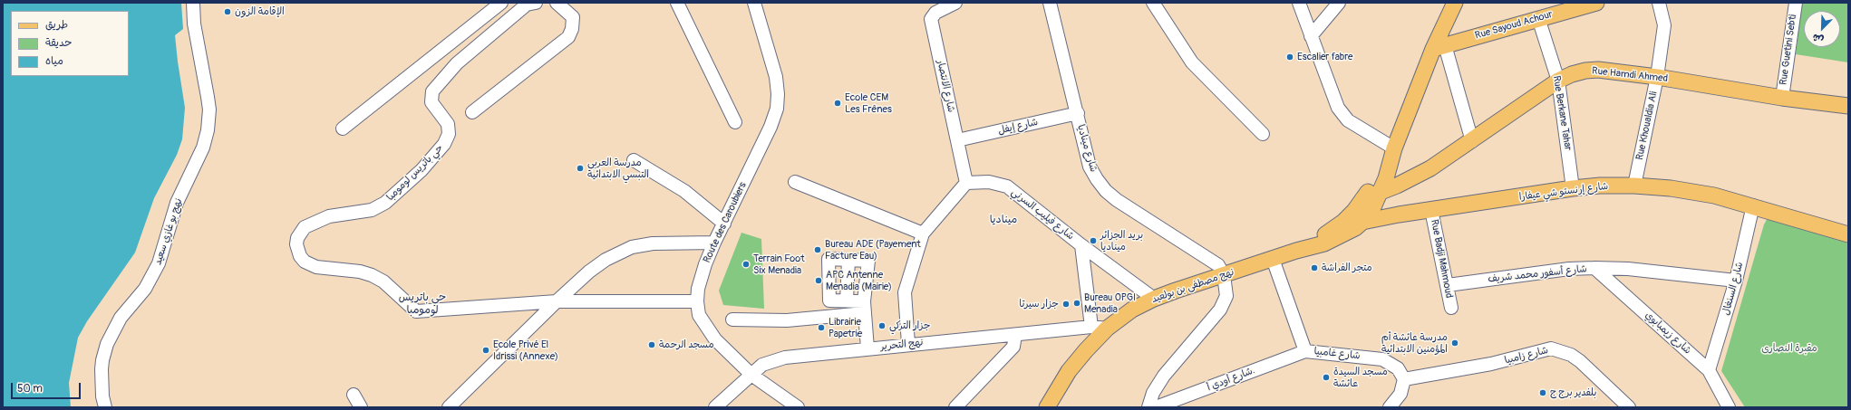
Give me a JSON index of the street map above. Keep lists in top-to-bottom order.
{
  "streets": {
    "main road": [
      "Rue Sayoud Achour",
      "Rue Hamdi Ahmed",
      "شارع إرنستو شي عيفارا",
      "نهج مصطفى بن بولعيد"
    ],
    "street": [
      "Rue Guetini Sebti",
      "شارع الانتصار",
      "Rue Berkane Tahar",
      "Rue Khoualdia Ali",
      "شارع إيفل",
      "شارع ميناديا",
      "حي باتريس لومومبا",
      "شارع فيليب السرني",
      "Route des Caroubiers",
      "نهج بو غازي سعيد",
      "Rue Badji Mahmoud",
      "شارع أسفور محمد شريف",
      "شارع السنغال",
      "شارع زيمبابوي",
      "نهج التحرير",
      "شارع غامبيا",
      "شارع زامبيا",
      "شارع أودي أ."
    ]
  },
  "crossings": [
    ["Rue Sayoud Achour", "Rue Berkane Tahar"],
    ["Rue Guetini Sebti", "Rue Hamdi Ahmed"],
    ["Rue Hamdi Ahmed", "Rue Berkane Tahar"],
    ["Rue Hamdi Ahmed", "Rue Khoualdia Ali"],
    ["Rue Hamdi Ahmed", "نهج مصطفى بن بولعيد"],
    ["شارع الانتصار", "شارع إيفل"],
    ["شارع الانتصار", "شارع فيليب السرني"],
    ["Rue Berkane Tahar", "شارع إرنستو شي عيفارا"],
    ["Rue Khoualdia Ali", "شارع إرنستو شي عيفارا"],
    ["شارع إيفل", "شارع ميناديا"],
    ["شارع ميناديا", "نهج مصطفى بن بولعيد"],
    ["حي باتريس لومومبا", "Route des Caroubiers"],
    ["شارع إرنستو شي عيفارا", "Rue Badji Mahmoud"],
    ["شارع إرنستو شي عيفارا", "نهج مصطفى بن بولعيد"],
    ["شارع إرنستو شي عيفارا", "شارع السنغال"],
    ["شارع فيليب السرني", "نهج مصطفى بن بولعيد"],
    ["شارع فيليب السرني", "نهج التحرير"],
    ["Route des Caroubiers", "نهج التحرير"],
    ["Rue Badji Mahmoud", "شارع أسفور محمد شريف"],
    ["شارع أسفور محمد شريف", "شارع السنغال"],
    ["شارع أسفور محمد شريف", "شارع زيمبابوي"],
    ["نهج مصطفى بن بولعيد", "نهج التحرير"],
    ["نهج مصطفى بن بولعيد", "شارع غامبيا"],
    ["شارع السنغال", "شارع زيمبابوي"],
    ["شارع غامبيا", "شارع زامبيا"],
    ["شارع غامبيا", "شارع أودي أ."]
  ],
  "districts": ["ميناديا", "حي باتريس لومومبا"],
  "parks": ["مقبرة النصارى"],
  "places": [
    "الإقامة الزون",
    "Escalier fabre",
    "Ecole CEM Les Frênes",
    "مدرسة العربي التبسي الابتدائية",
    "بريد الجزائر ميناديا",
    "Bureau ADE (Payement Facture Eau)",
    "Terrain Foot Six Menadia",
    "متجر الفراشة",
    "APC Antenne Menadia (Mairie)",
    "Bureau OPGI Menadia",
    "جزار سيرتا",
    "جزار التركي",
    "Librairie Papetrie",
    "مدرسة عائشة أم المؤمنين الابتدائية",
    "مسجد الرحمة",
    "Ecole Privé El Idrissi (Annexe)",
    "مسجد السيدة عائشة",
    "بلفدير برج ج"
  ],
  "legend": ["طريق", "حديقة", "مياه"],
  "scale_bar": "50 m",
  "north": "bottom left"
}
